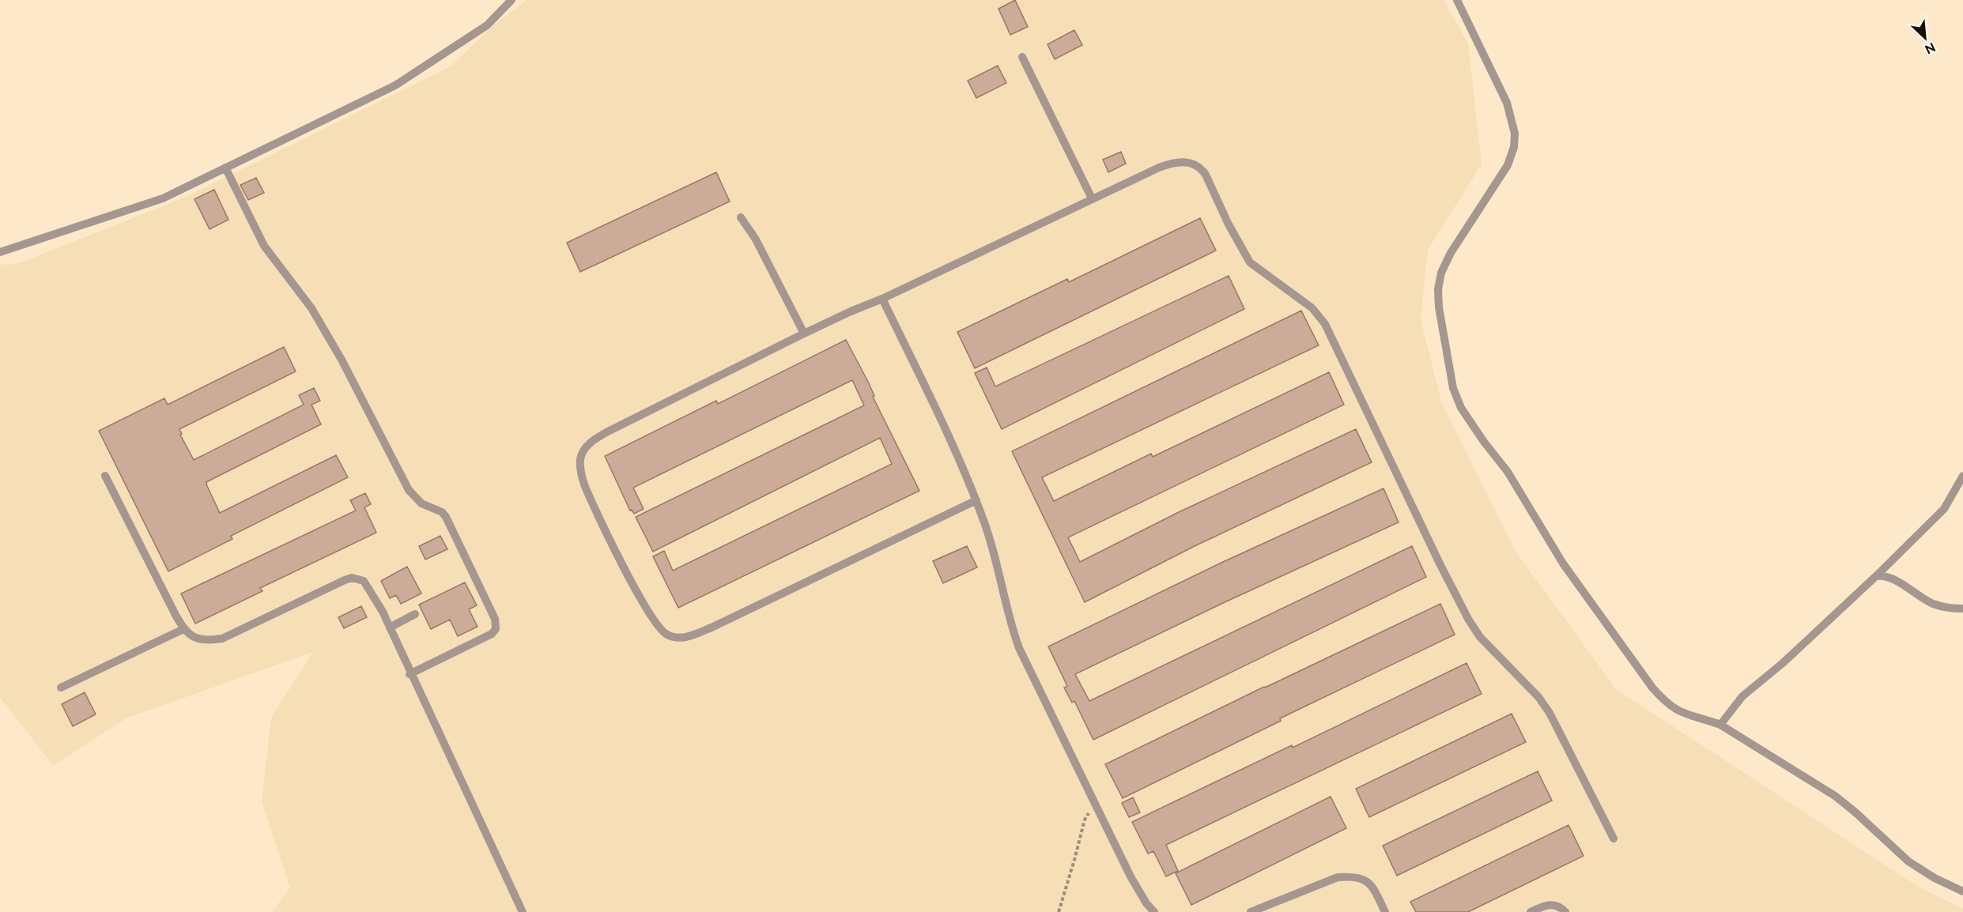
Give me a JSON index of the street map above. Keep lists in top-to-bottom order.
{
  "north": "bottom right"
}
